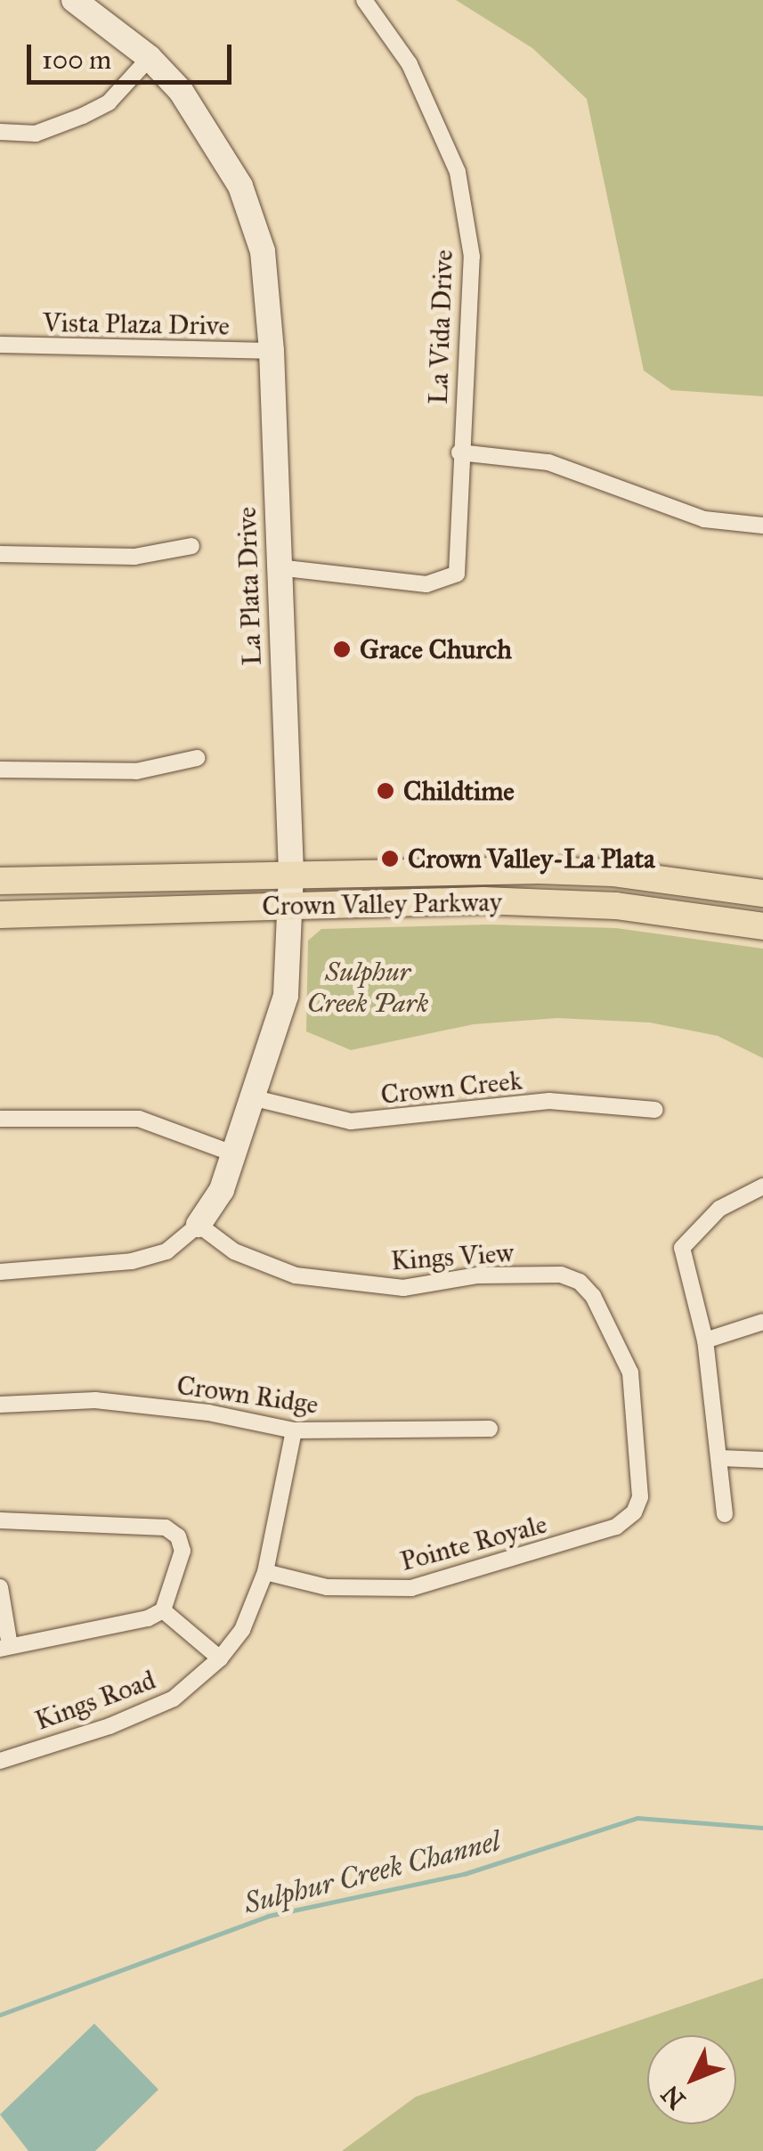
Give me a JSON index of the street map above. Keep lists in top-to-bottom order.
{
  "streets": {
    "main road": ["Crown Valley Parkway"],
    "street": [
      "Vista Plaza Drive",
      "La Vida Drive",
      "La Plata Drive",
      "Crown Creek",
      "Kings View",
      "Crown Ridge",
      "Pointe Royale",
      "Kings Road"
    ]
  },
  "crossings": [
    ["Vista Plaza Drive", "La Plata Drive"],
    ["La Vida Drive", "La Plata Drive"],
    ["La Plata Drive", "Crown Valley Parkway"],
    ["La Plata Drive", "Crown Creek"],
    ["La Plata Drive", "Kings View"],
    ["Kings View", "Pointe Royale"],
    ["Crown Ridge", "Kings Road"],
    ["Pointe Royale", "Kings Road"]
  ],
  "water": ["Sulphur Creek Channel"],
  "parks": ["Sulphur Creek Park"],
  "places": ["Grace Church", "Childtime", "Crown Valley-La Plata"],
  "scale_bar": "100 m",
  "north": "bottom left"
}
